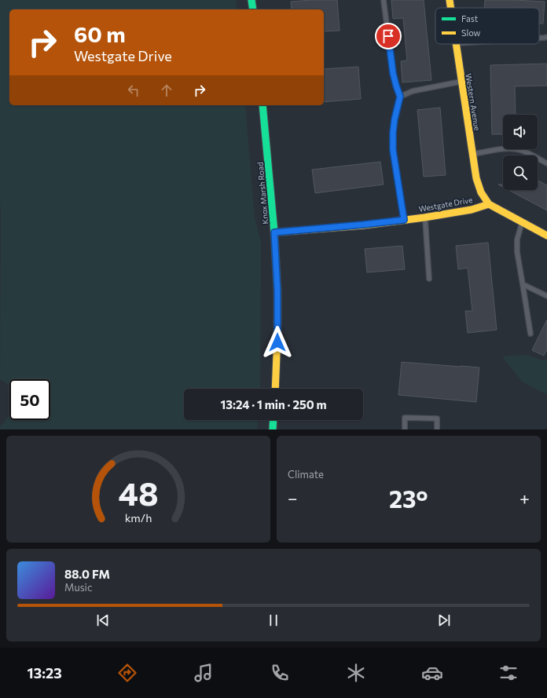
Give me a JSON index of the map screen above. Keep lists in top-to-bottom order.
{
  "streets": {
    "street": ["Western Avenue", "Knox Marsh Road", "Westgate Drive"]
  },
  "crossings": [
    ["Western Avenue", "Westgate Drive"],
    ["Knox Marsh Road", "Westgate Drive"]
  ],
  "legend": ["Fast", "Slow"],
  "page": {
    "turn": ["60 m", "Westgate Drive"],
    "limit": "50",
    "trip": "13:24 · 1 min · 250 m",
    "tile": "Climate",
    "heat": ["−", "23°", "+"],
    "song": ["88.0 FM", "Music"],
    "tabs": "13:23",
    "gauge": ["48", "km/h"]
  }
}
